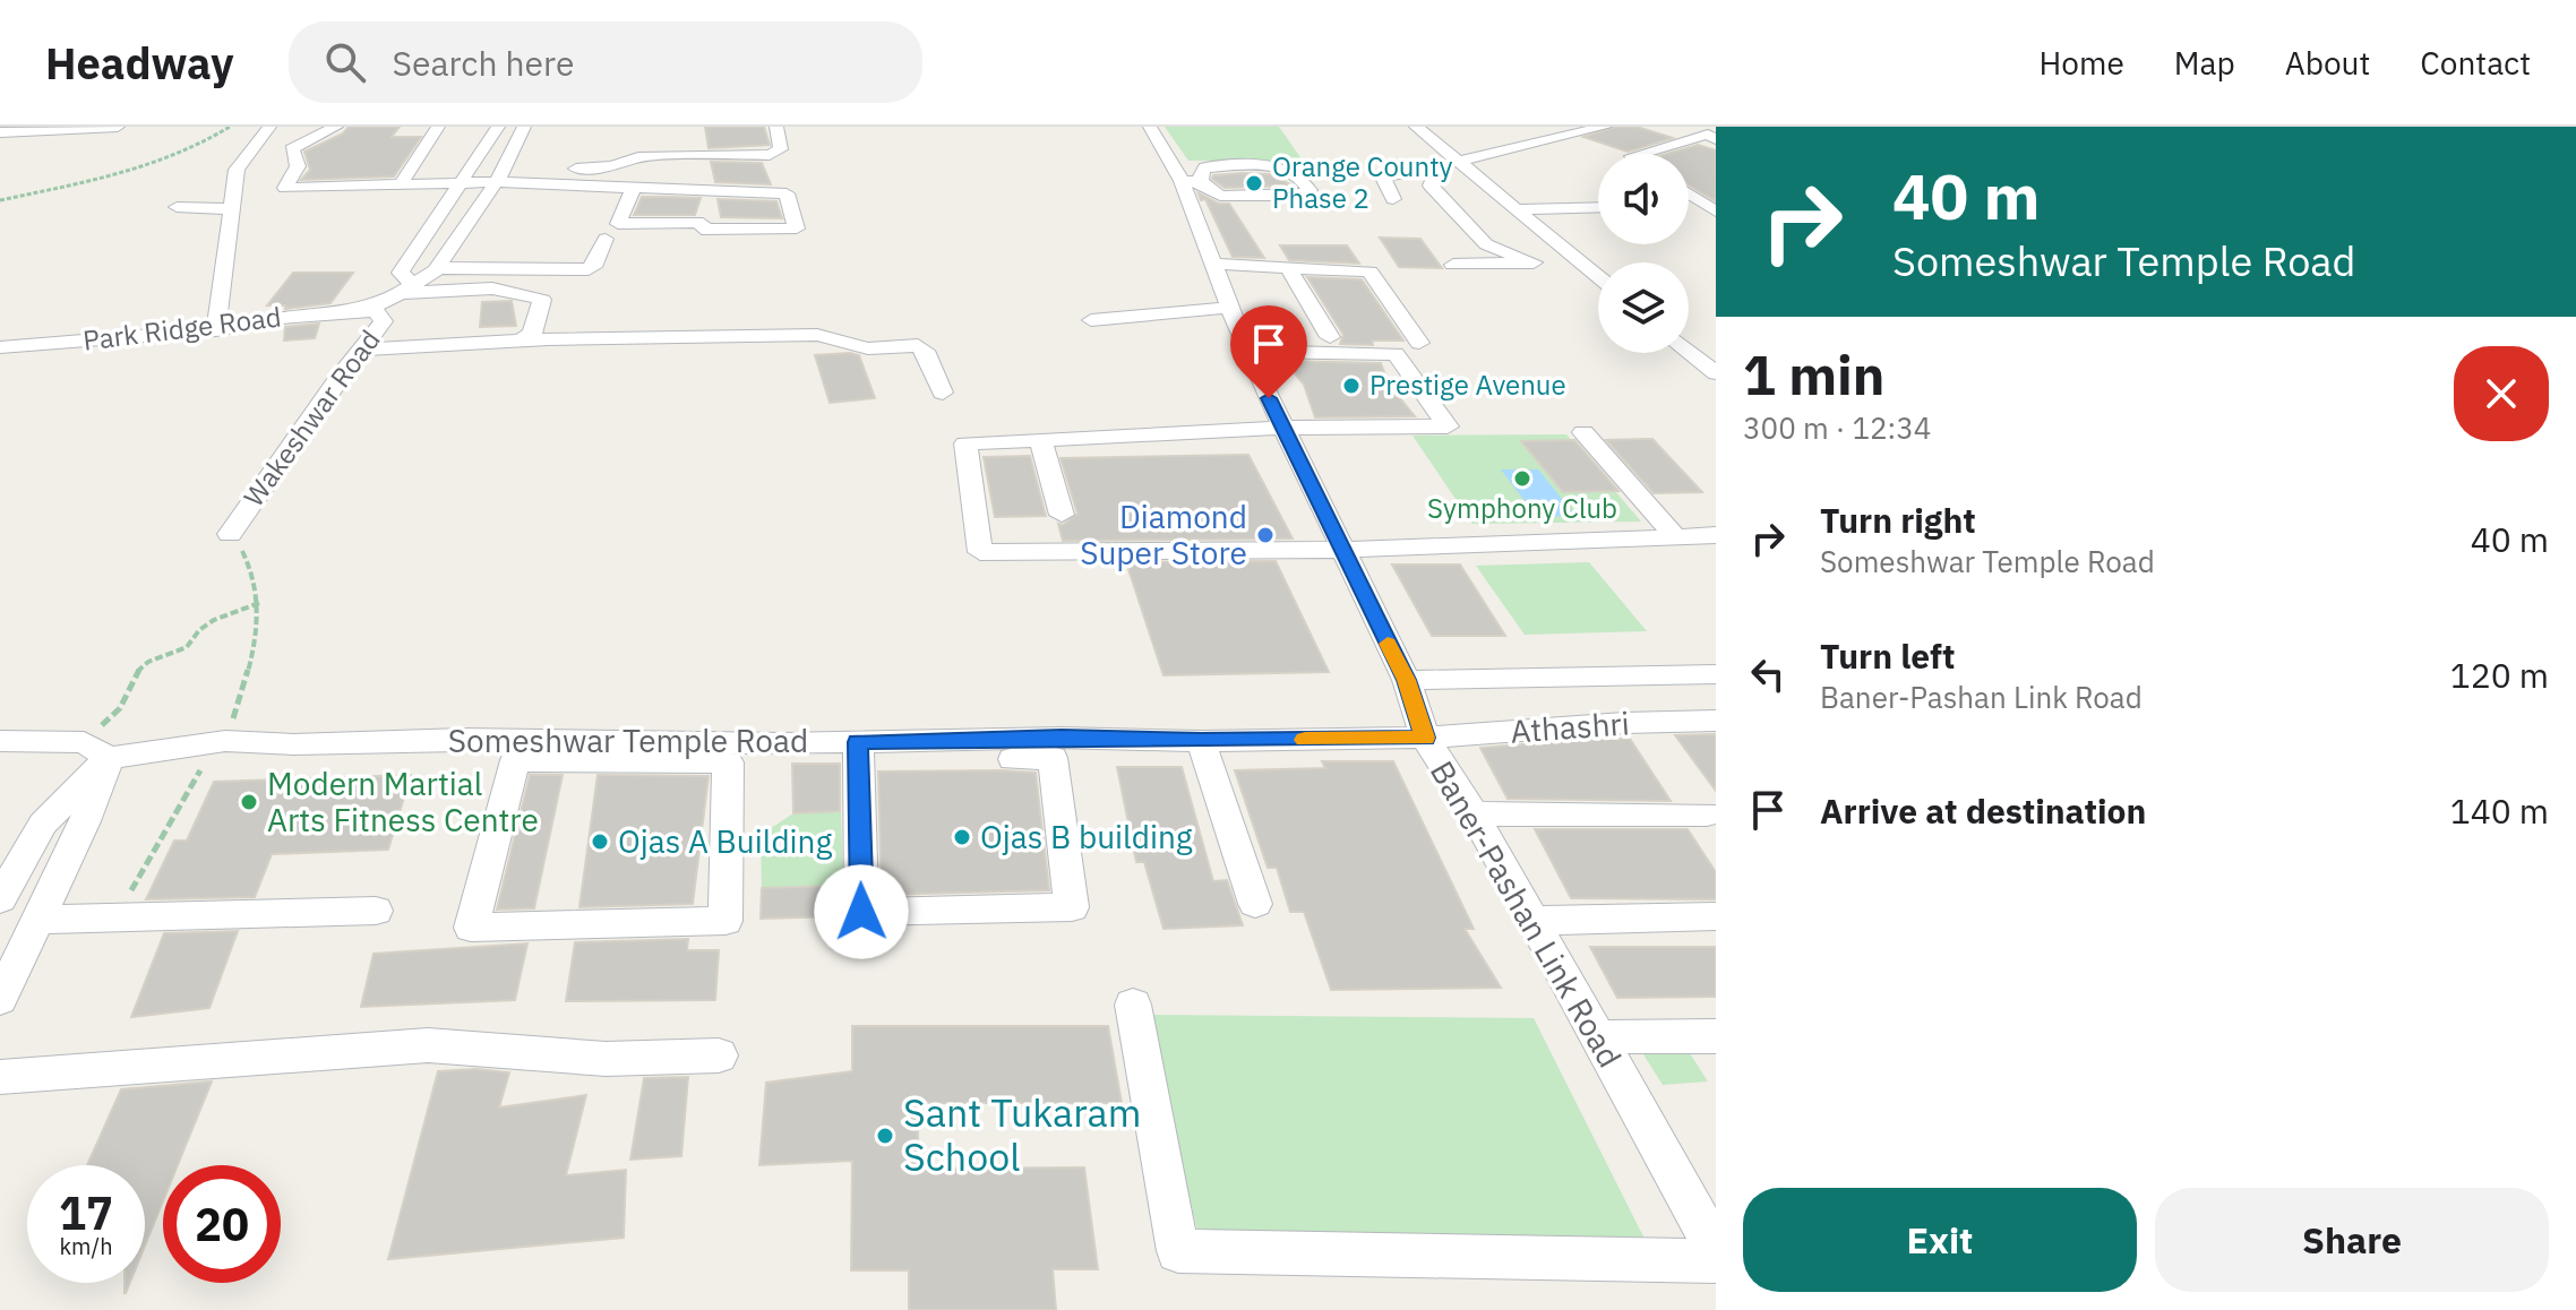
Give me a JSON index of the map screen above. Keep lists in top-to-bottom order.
{
  "streets": {
    "street": [
      "Park Ridge Road",
      "Wakeshwar Road",
      "Athashri",
      "Someshwar Temple Road",
      "Baner-Pashan Link Road"
    ]
  },
  "crossings": [
    ["Park Ridge Road", "Wakeshwar Road"],
    ["Athashri", "Baner-Pashan Link Road"]
  ],
  "places": [
    "Orange County Phase 2",
    "Prestige Avenue",
    "Symphony Club",
    "Diamond Super Store",
    "Modern Martial Arts Fitness Centre",
    "Ojas B building",
    "Ojas A Building",
    "Sant Tukaram School"
  ],
  "page": {
    "header": "Headway",
    "search": "Search here",
    "nav": [
      "Home",
      "Map",
      "About",
      "Contact"
    ],
    "turn": ["40 m", "Someshwar Temple Road"],
    "heading": ["1 min", "300 m · 12:34"],
    "list": [
      {
        "name": "Turn right",
        "note": "Someshwar Temple Road",
        "value": "40 m"
      },
      {
        "name": "Turn left",
        "note": "Baner-Pashan Link Road",
        "value": "120 m"
      },
      {
        "name": "Arrive at destination",
        "value": "140 m"
      }
    ],
    "speed": "17 km/h",
    "limit": "20",
    "buttons": ["Exit", "Share"]
  }
}
